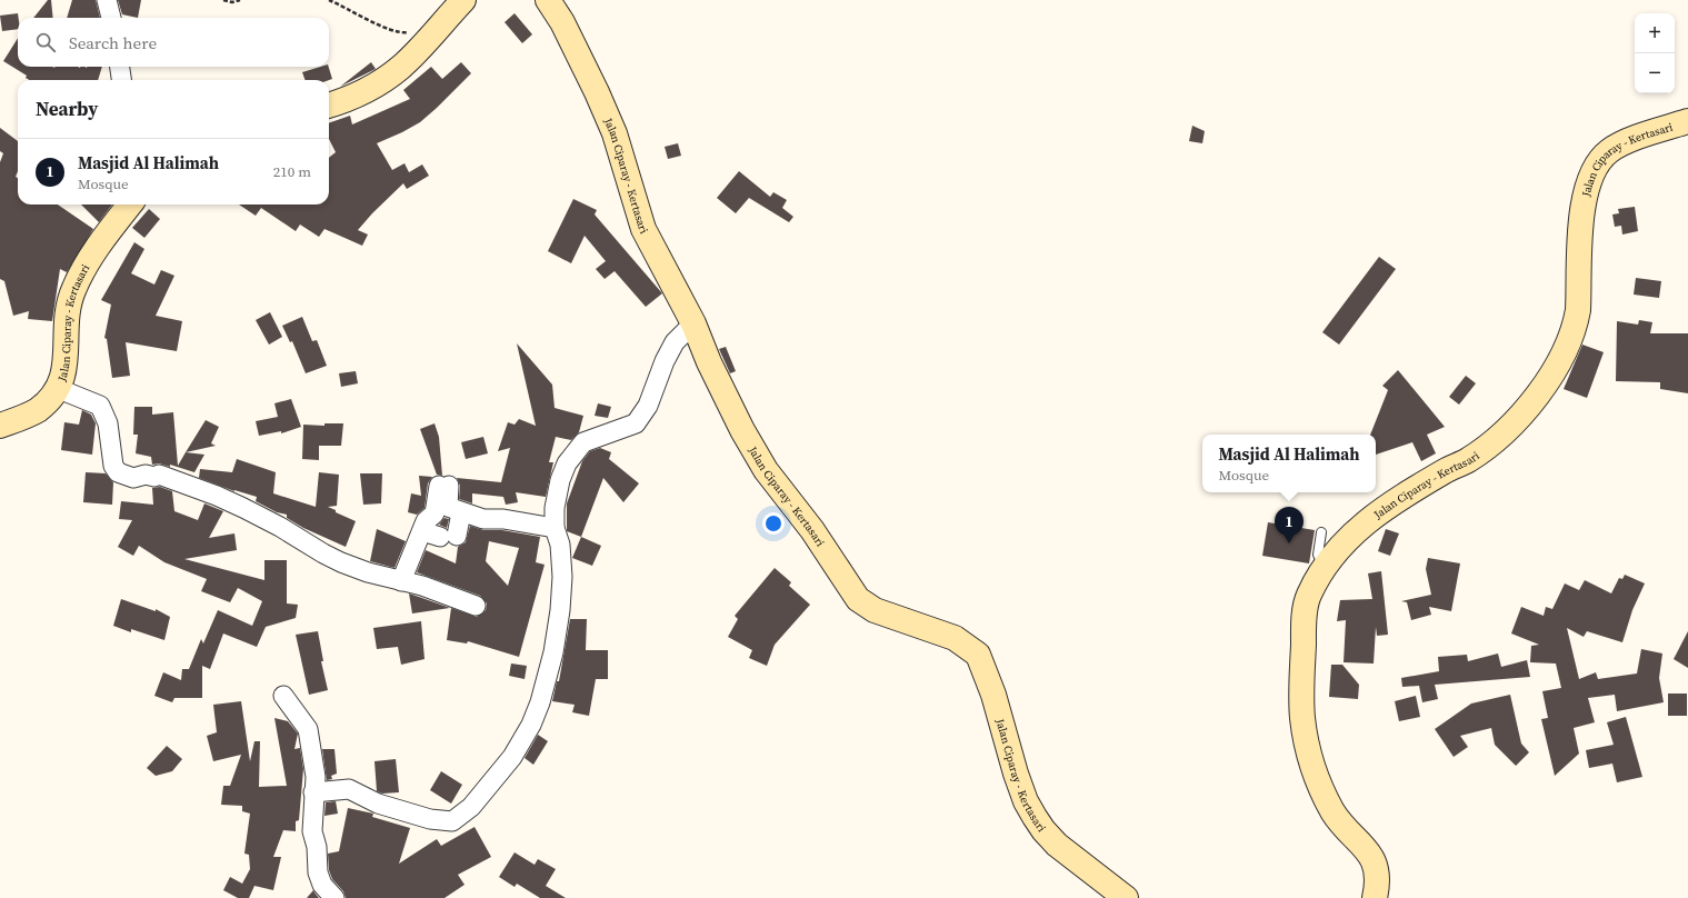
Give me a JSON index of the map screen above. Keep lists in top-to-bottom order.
{
  "streets": {
    "main road": ["Jalan Ciparay - Kertasari"]
  },
  "page": {
    "map_buttons": ["+", "−"],
    "search": "Search here",
    "heading": "Nearby",
    "list": [
      {
        "mark": "1",
        "name": "Masjid Al Halimah",
        "note": "Mosque",
        "value": "210 m"
      }
    ],
    "popup": ["Masjid Al Halimah", "Mosque"],
    "pins": "1"
  }
}
